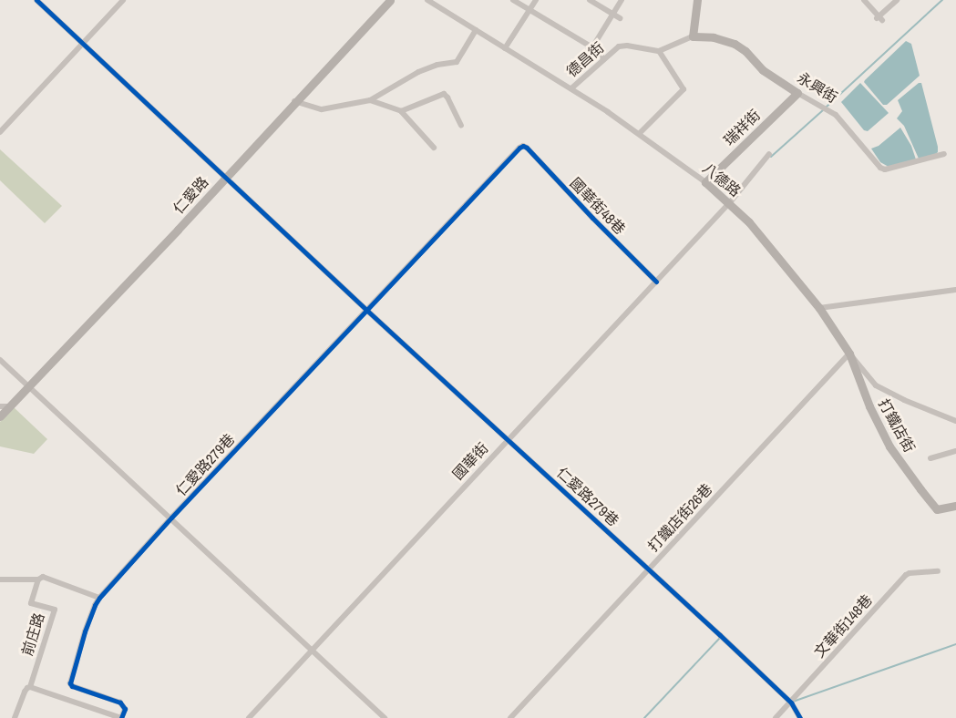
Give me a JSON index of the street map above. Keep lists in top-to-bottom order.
{
  "streets": {
    "street": [
      "德昌街",
      "永興街",
      "瑞祥街",
      "八德路",
      "仁愛路",
      "國華街48巷",
      "打鐵店街",
      "國華街",
      "仁愛路279巷",
      "打鐵店街26巷",
      "文華街148巷",
      "前庄路"
    ]
  },
  "crossings": [
    ["德昌街", "八德路"],
    ["永興街", "瑞祥街"],
    ["瑞祥街", "八德路"],
    ["八德路", "打鐵店街"],
    ["八德路", "國華街"],
    ["八德路", "打鐵店街26巷"],
    ["仁愛路", "仁愛路279巷"],
    ["國華街48巷", "國華街"],
    ["國華街48巷", "仁愛路279巷"],
    ["打鐵店街", "打鐵店街26巷"],
    ["國華街", "仁愛路279巷"],
    ["仁愛路279巷", "打鐵店街26巷"],
    ["仁愛路279巷", "文華街148巷"]
  ]
}
